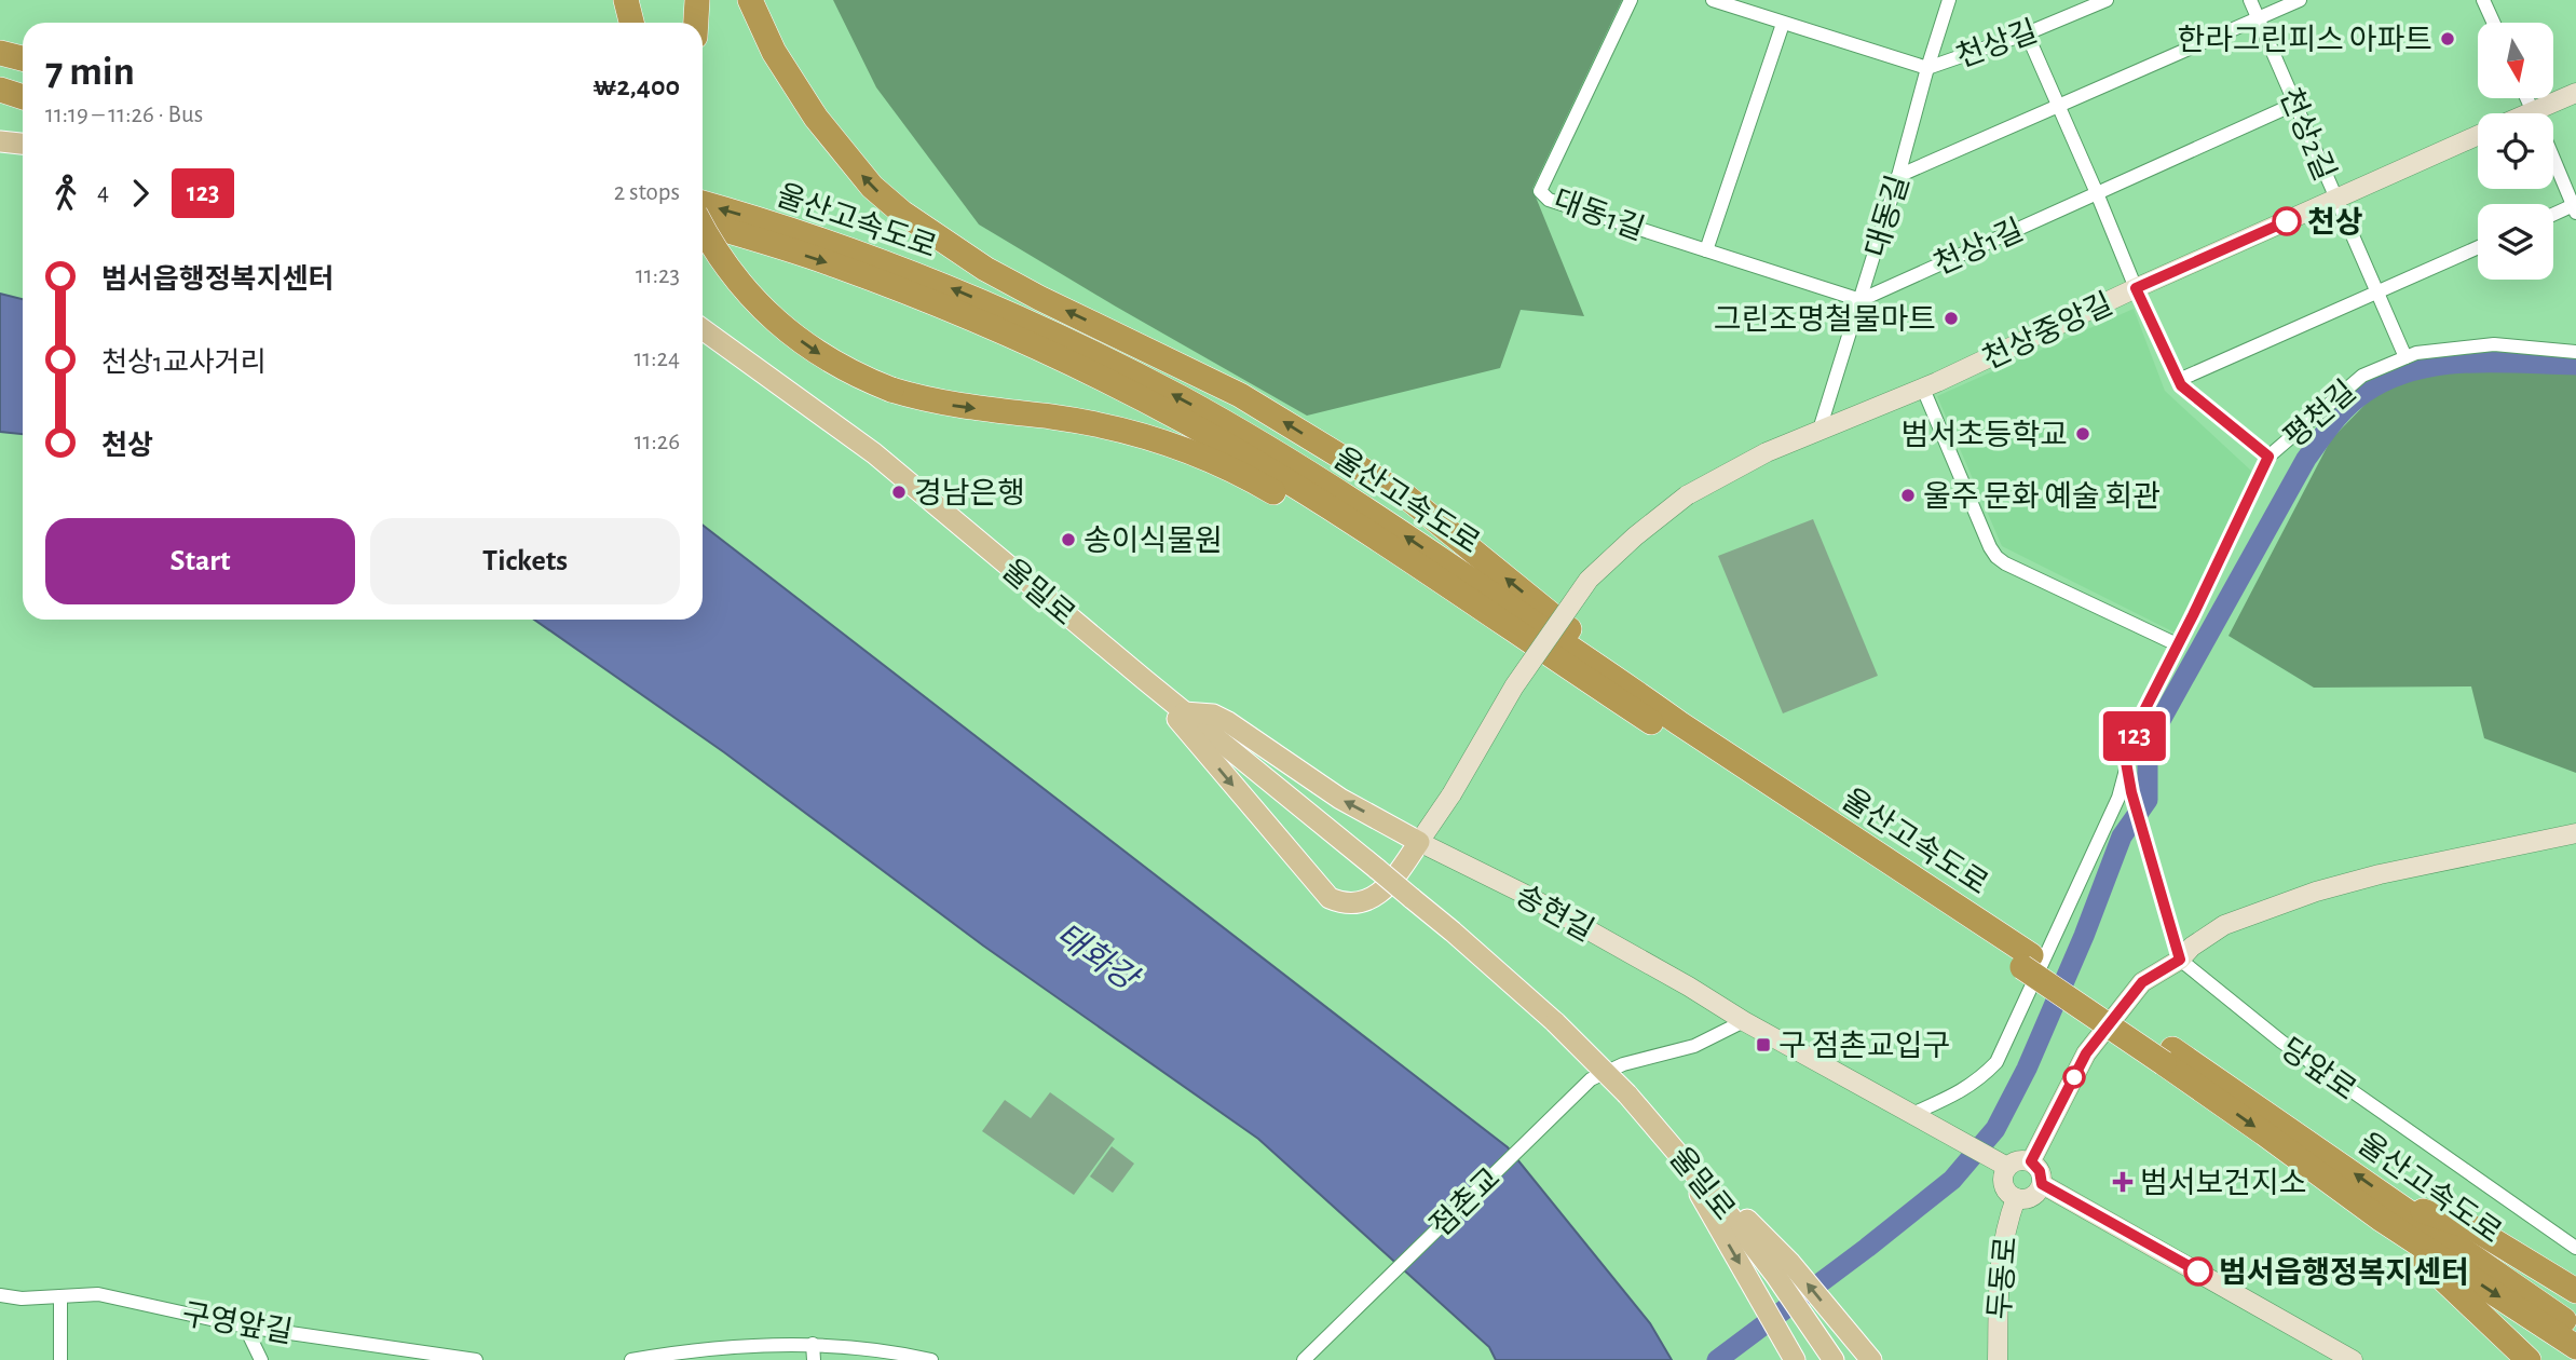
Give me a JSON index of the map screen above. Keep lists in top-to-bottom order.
{
  "streets": {
    "highway": ["울산고속도로"],
    "main road": ["울밀로"],
    "street": [
      "천상길",
      "천상2길",
      "대동1길",
      "대동길",
      "천상1길",
      "천상중앙길",
      "평천길",
      "송현길",
      "당앞로",
      "점촌교",
      "두동로",
      "구영앞길"
    ]
  },
  "crossings": [
    ["천상길", "대동길"],
    ["천상2길", "천상1길"],
    ["천상2길", "천상중앙길"],
    ["천상2길", "평천길"],
    ["대동1길", "대동길"],
    ["대동1길", "천상1길"],
    ["대동길", "천상1길"],
    ["대동길", "천상중앙길"],
    ["천상중앙길", "송현길"],
    ["평천길", "당앞로"],
    ["송현길", "점촌교"]
  ],
  "water": ["태화강"],
  "places": {
    "other": [
      "한라그린피스 아파트",
      "천상",
      "그린조명철물마트",
      "범서초등학교",
      "경남은행",
      "울주 문화 예술 회관",
      "송이식물원",
      "범서읍행정복지센터"
    ],
    "transit": ["구 점촌교입구"],
    "health": ["범서보건지소"]
  },
  "lines": ["bus line 123"],
  "north": "bottom",
  "page": {
    "on_map": "123",
    "heading": ["7 min", "11:19 – 11:26 · Bus", "₩2,400"],
    "legs": ["4", "123", "2 stops"],
    "list": [
      {
        "name": "범서읍행정복지센터",
        "value": "11:23"
      },
      {
        "name": "천상1교사거리",
        "value": "11:24"
      },
      {
        "name": "천상",
        "value": "11:26"
      }
    ],
    "buttons": ["Start", "Tickets"]
  }
}
